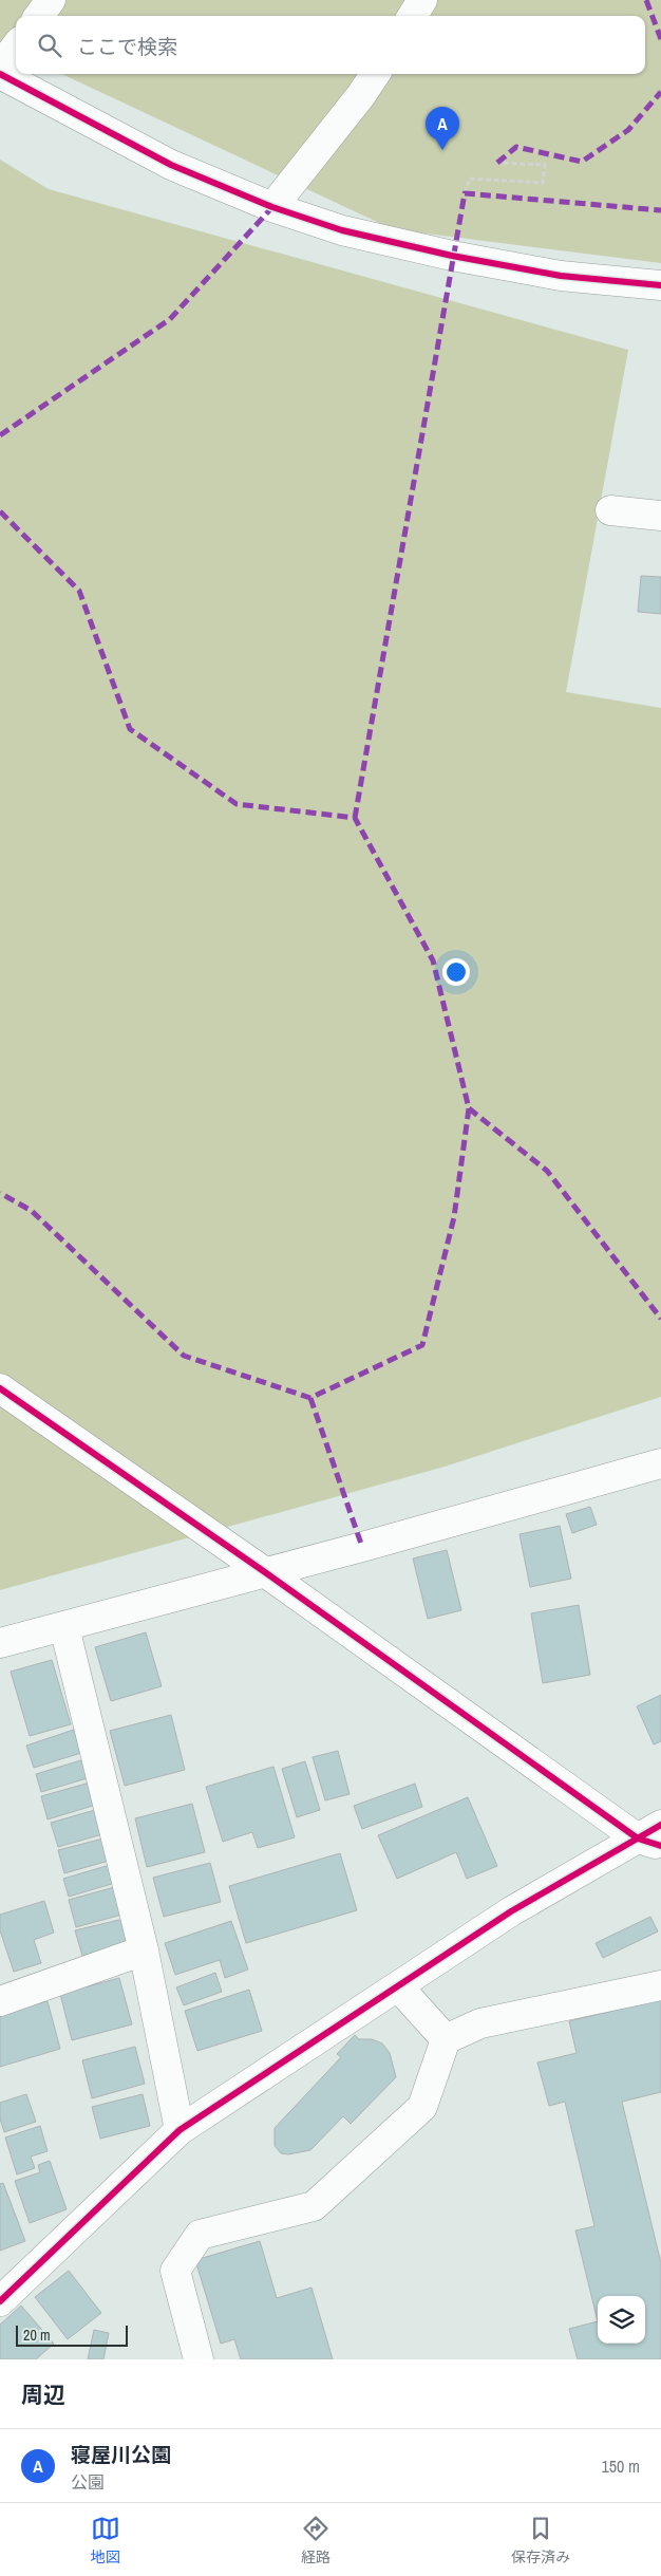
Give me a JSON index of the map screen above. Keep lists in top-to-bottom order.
{
  "scale_bar": "20 m",
  "page": {
    "search": "ここで検索",
    "pins": "A",
    "scale": "20 m",
    "heading": "周辺",
    "list": [
      {
        "mark": "A",
        "name": "寝屋川公園",
        "note": "公園",
        "value": "150 m"
      }
    ],
    "nav": ["地図", "経路", "保存済み"]
  }
}
